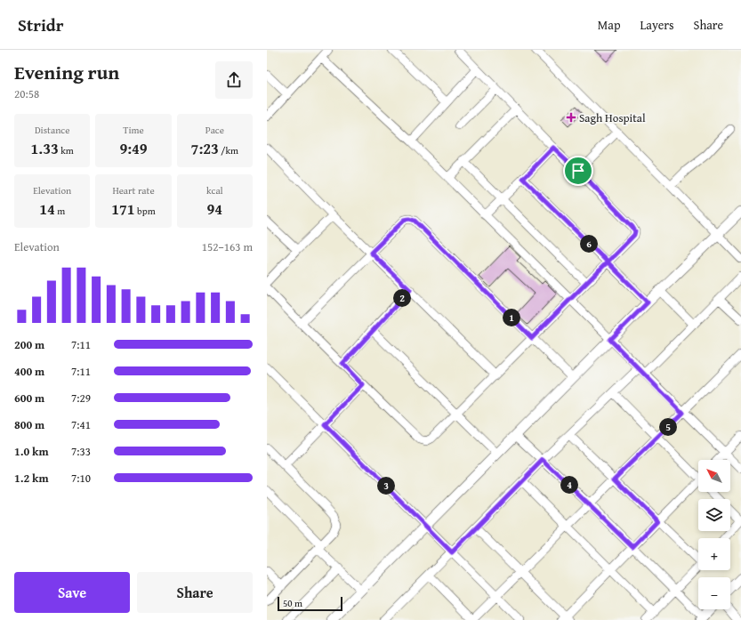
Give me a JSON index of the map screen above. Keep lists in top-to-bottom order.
{
  "places": {
    "health": ["Sagh Hospital"]
  },
  "scale_bar": "50 m",
  "north": "top left",
  "page": {
    "header": "Stridr",
    "nav": ["Map", "Layers", "Share"],
    "heading": ["Evening run", "20:58"],
    "stats": [
      ["Distance", "1.33 km"],
      ["Time", "9:49"],
      ["Pace", "7:23 /km"],
      ["Elevation", "14 m"],
      ["Heart rate", "171 bpm"],
      ["kcal", "94"]
    ],
    "chart": ["Elevation", "152–163 m"],
    "pins": [
      "6",
      "2",
      "1",
      "5",
      "4",
      "3"
    ],
    "list": [
      {
        "name": "200 m",
        "note": "7:11"
      },
      {
        "name": "400 m",
        "note": "7:11"
      },
      {
        "name": "600 m",
        "note": "7:29"
      },
      {
        "name": "800 m",
        "note": "7:41"
      },
      {
        "name": "1.0 km",
        "note": "7:33"
      },
      {
        "name": "1.2 km",
        "note": "7:10"
      }
    ],
    "map_buttons": ["+", "−"],
    "buttons": ["Save", "Share"],
    "scale": "50 m"
  }
}
